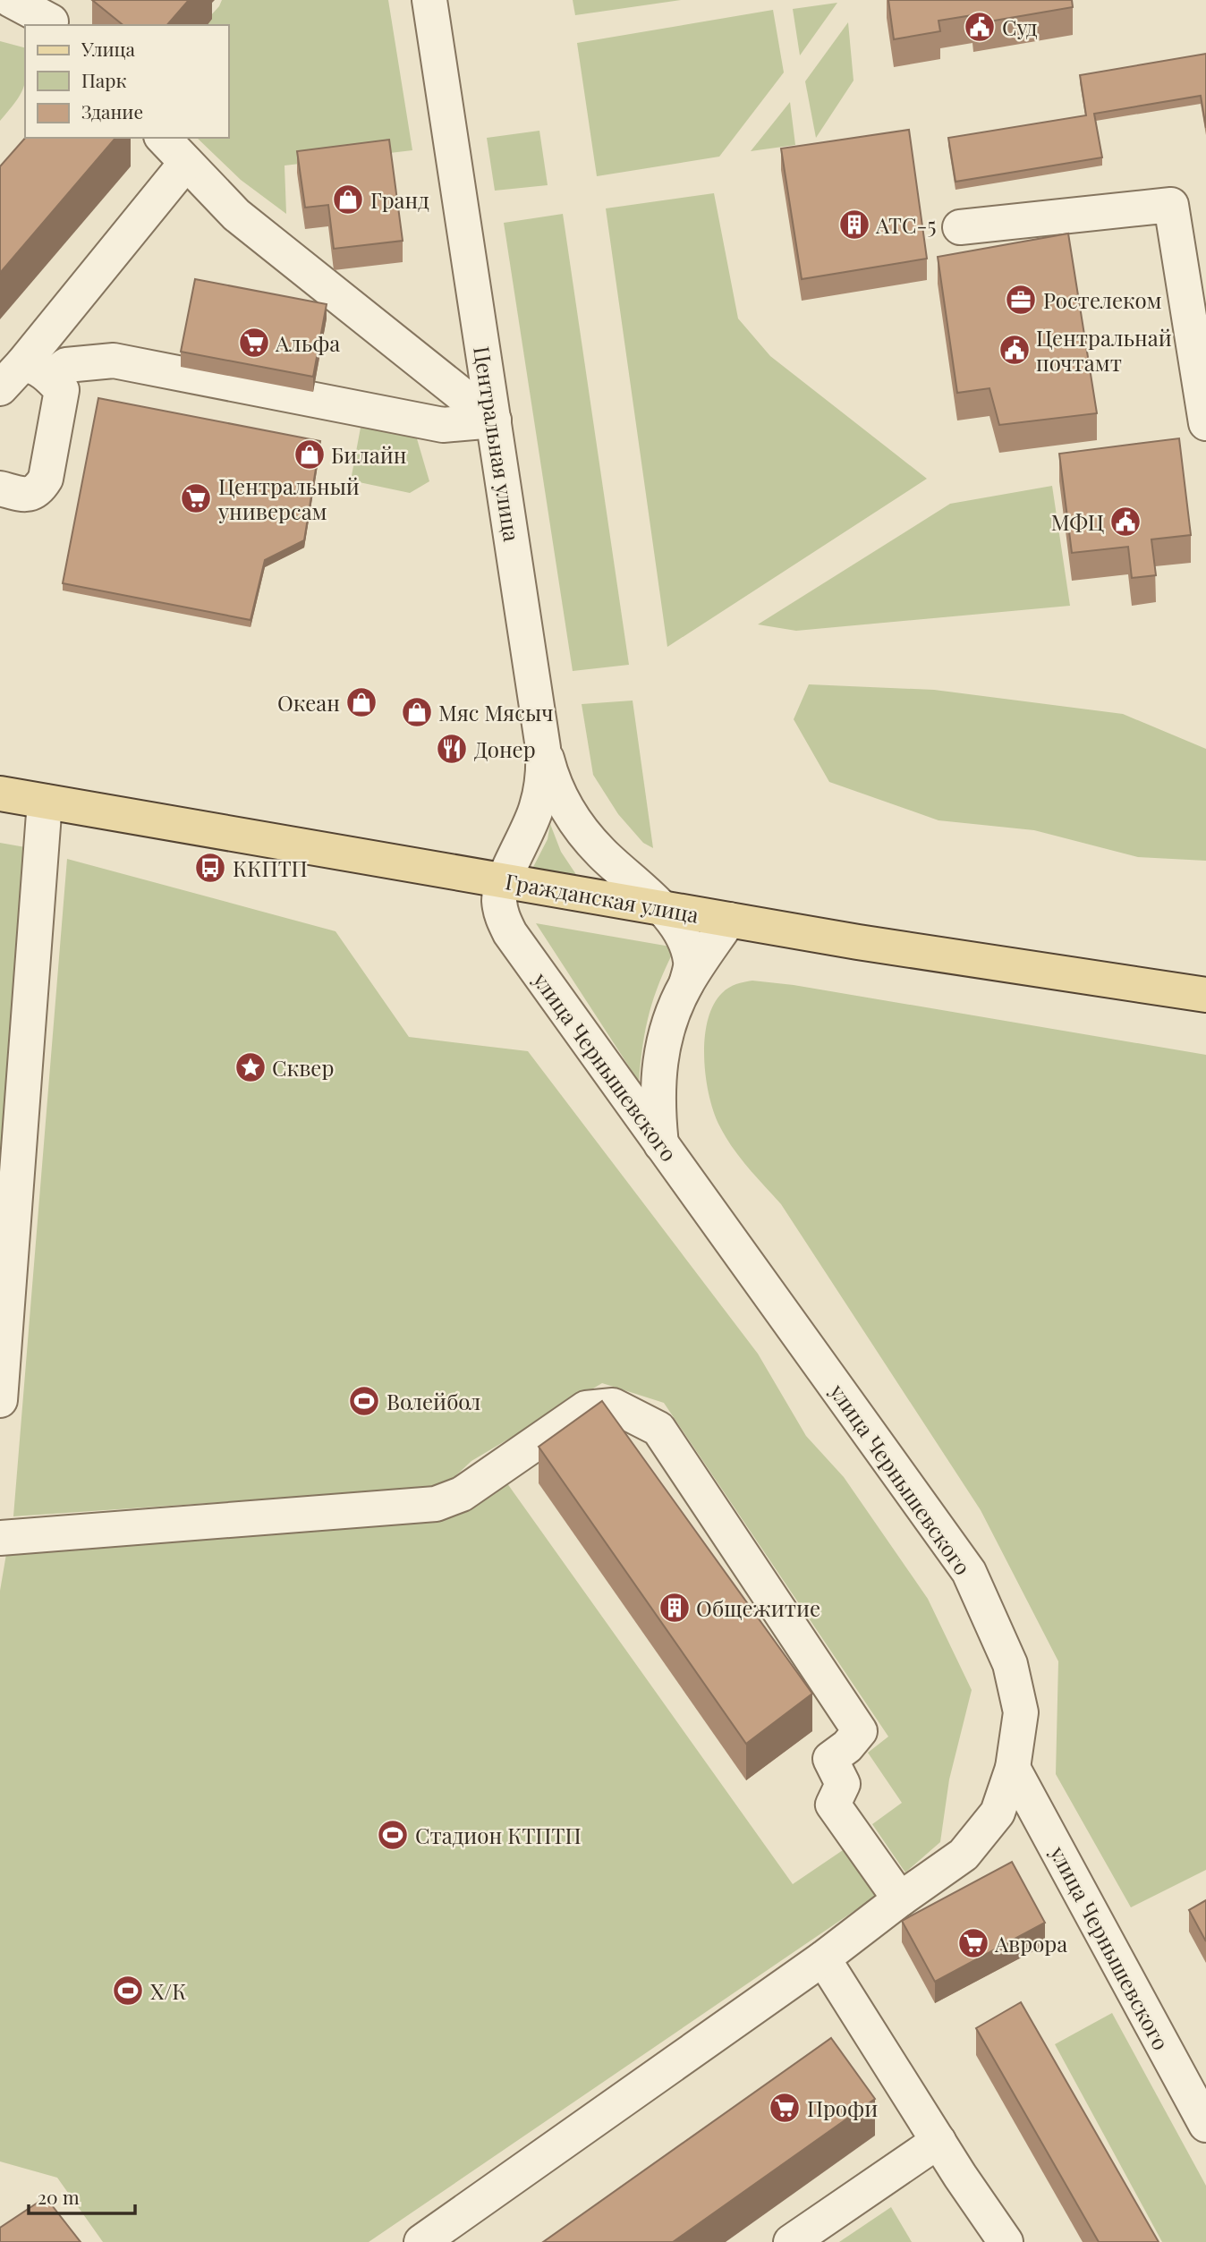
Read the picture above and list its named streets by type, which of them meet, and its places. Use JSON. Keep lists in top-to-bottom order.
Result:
{
  "streets": {
    "main road": ["Гражданская улица"],
    "street": ["Центральная улица", "улица Чернышевского"]
  },
  "crossings": [
    ["Центральная улица", "Гражданская улица"],
    ["Центральная улица", "улица Чернышевского"],
    ["Гражданская улица", "улица Чернышевского"]
  ],
  "places": {
    "public building": ["Суд", "Центральнай почтамт", "МФЦ"],
    "shop": [
      "Гранд",
      "Билайн",
      "Океан",
      "Мяс Мясыч"
    ],
    "building": ["АТС-5", "Общежитие"],
    "office": ["Ростелеком"],
    "supermarket": [
      "Альфа",
      "Центральный универсам",
      "Аврора",
      "Профи"
    ],
    "restaurant": ["Донер"],
    "bus stop": ["ККПТП"],
    "place": ["Сквер"],
    "sports": ["Волейбол", "Стадион КТПТП", "Х/К"]
  },
  "legend": ["Улица", "Парк", "Здание"],
  "scale_bar": "20 m"
}
